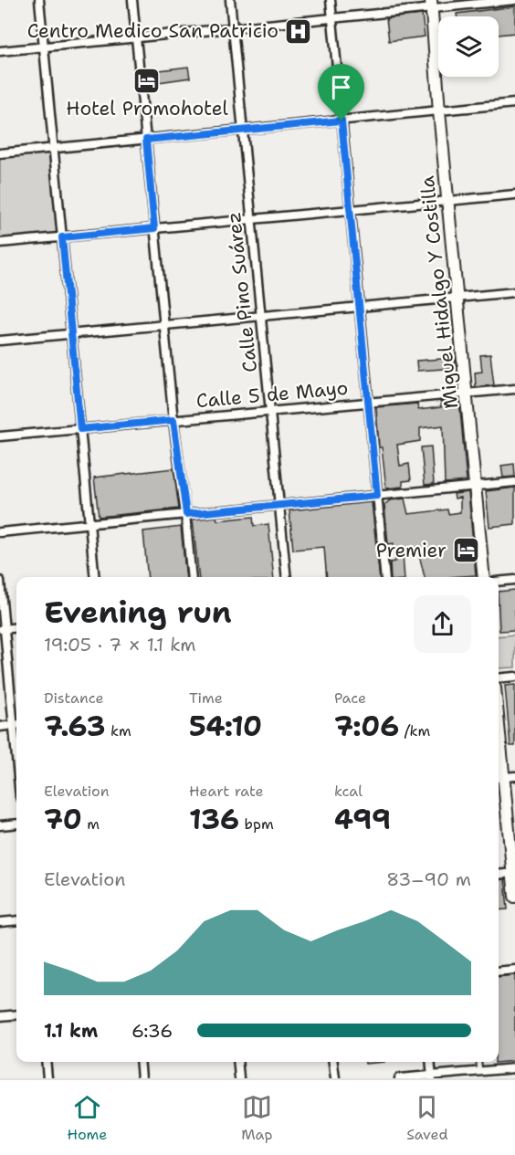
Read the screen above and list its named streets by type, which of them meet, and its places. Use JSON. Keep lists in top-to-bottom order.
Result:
{
  "streets": {
    "main road": ["Miguel Hidalgo Y Costilla"],
    "street": ["Calle Pino Suárez", "Calle 5 de Mayo"]
  },
  "crossings": [
    ["Calle Pino Suárez", "Calle 5 de Mayo"],
    ["Miguel Hidalgo Y Costilla", "Calle 5 de Mayo"]
  ],
  "places": {
    "hospital": ["Centro Medico San Patricio"],
    "hotel": ["Hotel Promohotel", "Premier"]
  },
  "page": {
    "heading": ["Evening run", "19:05 · 7 × 1.1 km"],
    "stats": [
      ["Distance", "7.63 km"],
      ["Time", "54:10"],
      ["Pace", "7:06 /km"],
      ["Elevation", "70 m"],
      ["Heart rate", "136 bpm"],
      ["kcal", "499"]
    ],
    "chart": ["Elevation", "83–90 m"],
    "list": [
      {
        "name": "1.1 km",
        "note": "6:36"
      }
    ],
    "tabs": ["Home", "Map", "Saved"]
  }
}
